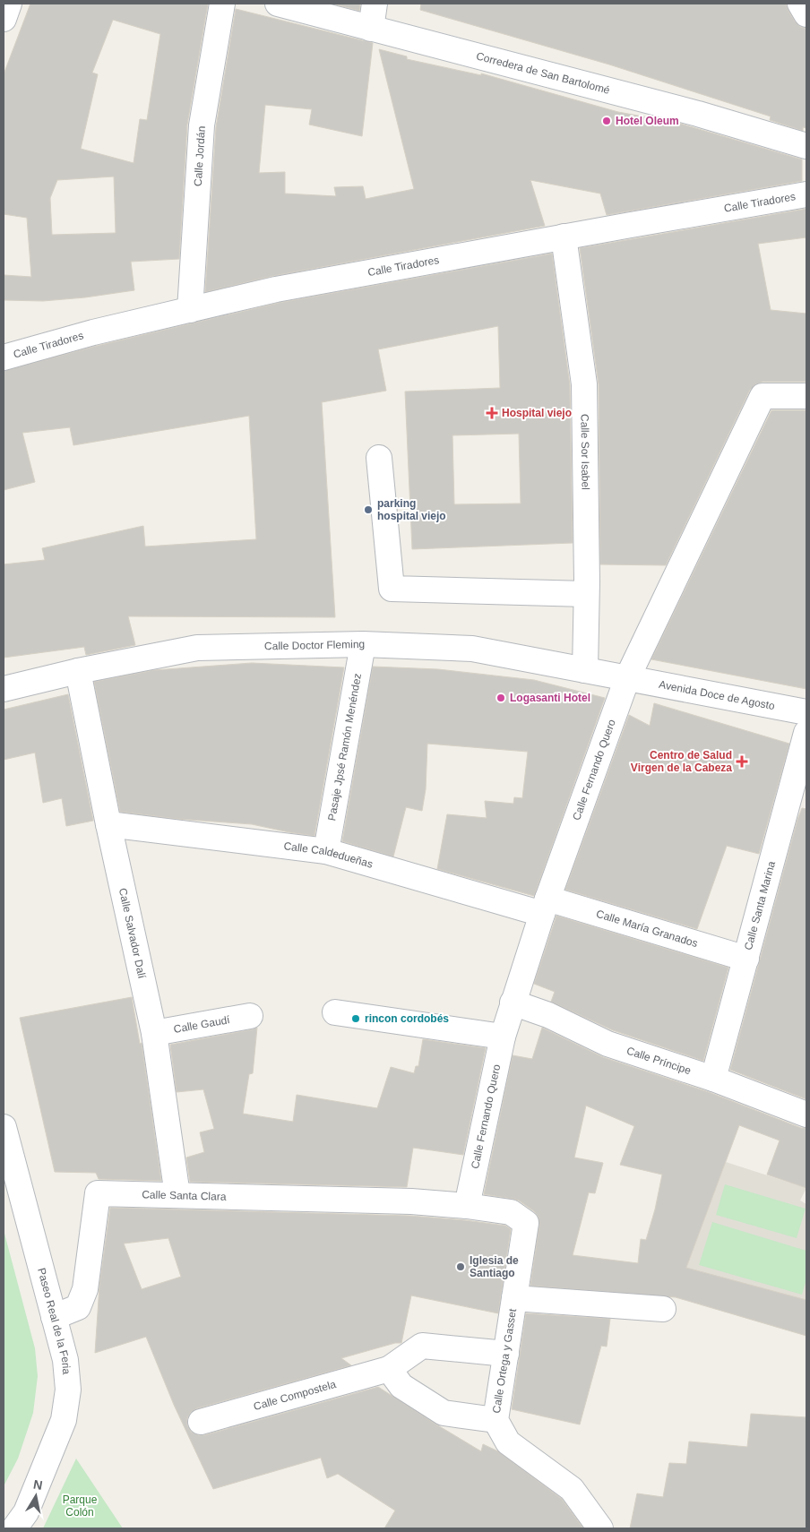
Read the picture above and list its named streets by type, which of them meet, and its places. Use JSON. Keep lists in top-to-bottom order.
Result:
{
  "streets": {
    "street": [
      "Corredera de San Bartolomé",
      "Calle Jordán",
      "Calle Tiradores",
      "Calle Sor Isabel",
      "Calle Doctor Fleming",
      "Avenida Doce de Agosto",
      "Pasaje Jpsé Ramón Menéndez",
      "Calle Fernando Quero",
      "Calle Caldedueñas",
      "Calle Santa Marina",
      "Calle María Granados",
      "Calle Salvador Dalí",
      "Calle Gaudí",
      "Calle Príncipe",
      "Calle Santa Clara",
      "Paseo Real de la Feria",
      "Calle Ortega y Gasset",
      "Calle Compostela"
    ]
  },
  "crossings": [
    ["Calle Jordán", "Calle Tiradores"],
    ["Calle Tiradores", "Calle Sor Isabel"],
    ["Calle Sor Isabel", "Calle Doctor Fleming"],
    ["Calle Doctor Fleming", "Avenida Doce de Agosto"],
    ["Calle Doctor Fleming", "Pasaje Jpsé Ramón Menéndez"],
    ["Calle Doctor Fleming", "Calle Fernando Quero"],
    ["Calle Doctor Fleming", "Calle Salvador Dalí"],
    ["Avenida Doce de Agosto", "Calle Fernando Quero"],
    ["Pasaje Jpsé Ramón Menéndez", "Calle Caldedueñas"],
    ["Calle Fernando Quero", "Calle Caldedueñas"],
    ["Calle Fernando Quero", "Calle María Granados"],
    ["Calle Fernando Quero", "Calle Príncipe"],
    ["Calle Fernando Quero", "Calle Santa Clara"],
    ["Calle Caldedueñas", "Calle María Granados"],
    ["Calle Caldedueñas", "Calle Salvador Dalí"],
    ["Calle Santa Marina", "Calle María Granados"],
    ["Calle Santa Marina", "Calle Príncipe"],
    ["Calle Salvador Dalí", "Calle Gaudí"],
    ["Calle Salvador Dalí", "Calle Santa Clara"],
    ["Calle Santa Clara", "Paseo Real de la Feria"],
    ["Calle Santa Clara", "Calle Ortega y Gasset"],
    ["Calle Ortega y Gasset", "Calle Compostela"]
  ],
  "parks": ["Parque Colón"],
  "places": {
    "other": [
      "Hotel Oleum",
      "parking hospital viejo",
      "Logasanti Hotel",
      "rincon cordobés",
      "Iglesia de Santiago"
    ],
    "health": ["Hospital viejo", "Centro de Salud Virgen de la Cabeza"]
  },
  "north": "top"
}
